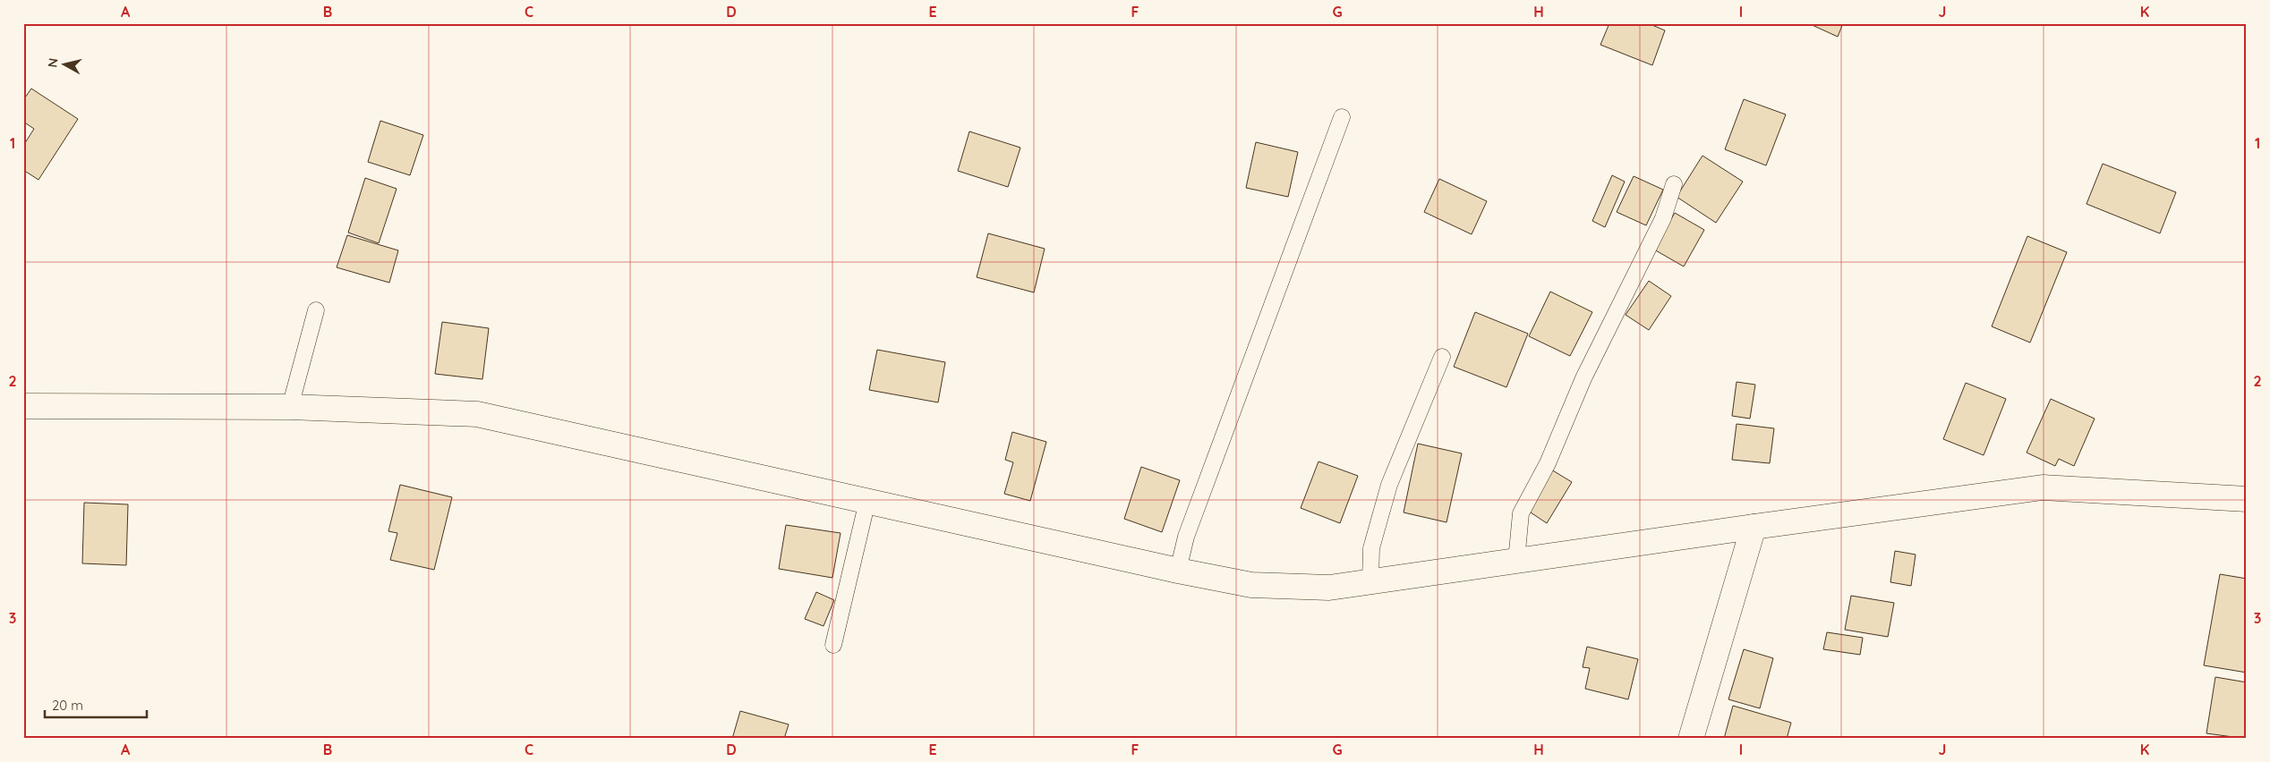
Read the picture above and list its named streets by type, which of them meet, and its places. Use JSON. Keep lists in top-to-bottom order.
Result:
{
  "scale_bar": "20 m",
  "north": "left",
  "grid": {
    "columns": [
      "A",
      "B",
      "C",
      "D",
      "E",
      "F",
      "G",
      "H",
      "I",
      "J",
      "K"
    ],
    "rows": ["1", "2", "3"]
  }
}
